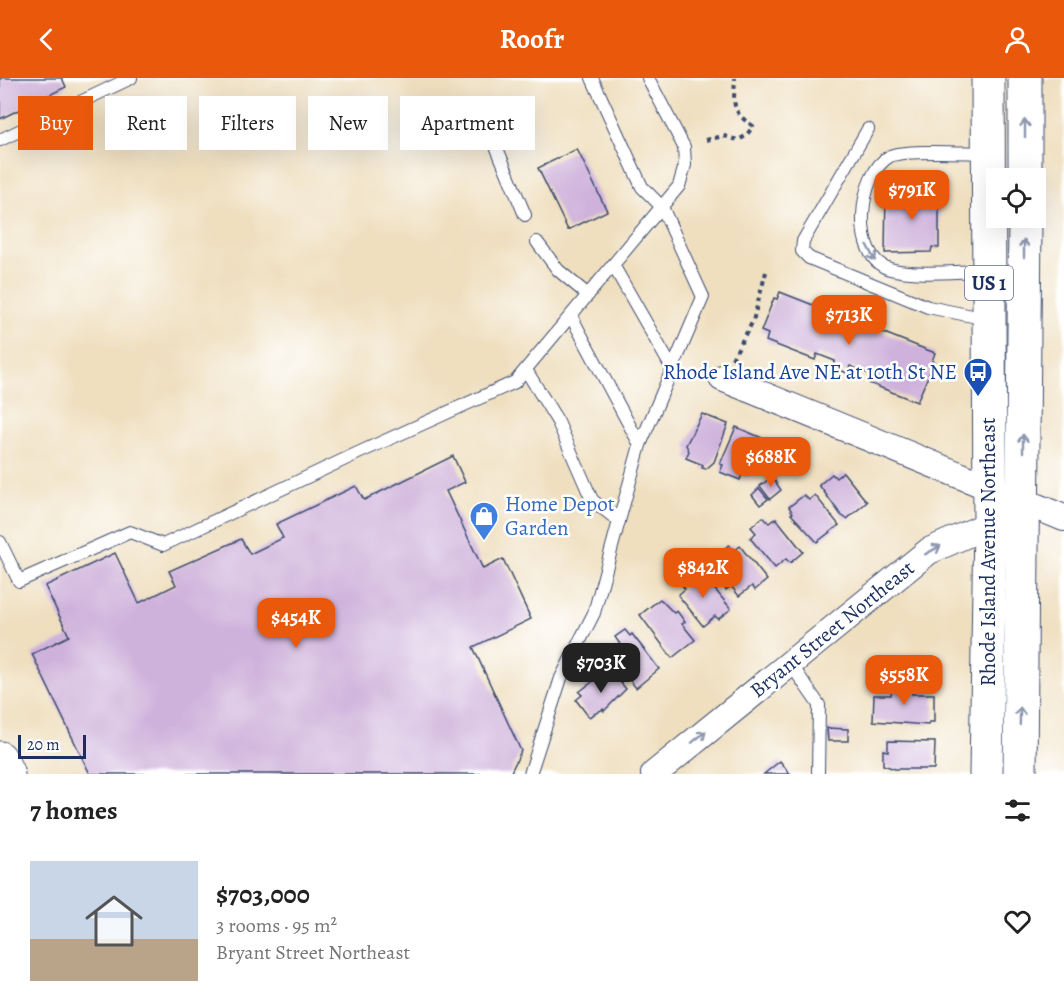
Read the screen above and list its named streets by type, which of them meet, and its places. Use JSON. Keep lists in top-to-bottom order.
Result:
{
  "streets": {
    "main road": ["US 1", "Rhode Island Avenue Northeast"],
    "street": ["Bryant Street Northeast"]
  },
  "crossings": [
    ["Rhode Island Avenue Northeast", "Bryant Street Northeast"]
  ],
  "one_way": ["Bryant Street Northeast"],
  "places": {
    "bus stop": ["Rhode Island Ave NE at 10th St NE"],
    "shop": ["Home Depot Garden"]
  },
  "scale_bar": "20 m",
  "page": {
    "header": "Roofr",
    "chip": [
      "Buy",
      "Rent",
      "Filters",
      "New",
      "Apartment"
    ],
    "price": [
      "$791K",
      "$713K",
      "$688K",
      "$842K",
      "$454K",
      "$703K",
      "$558K"
    ],
    "scale": "20 m",
    "heading": "7 homes",
    "list": [
      {
        "name": "$703,000",
        "note": "3 rooms · 95 m² · Bryant Street Northeast"
      }
    ]
  }
}
